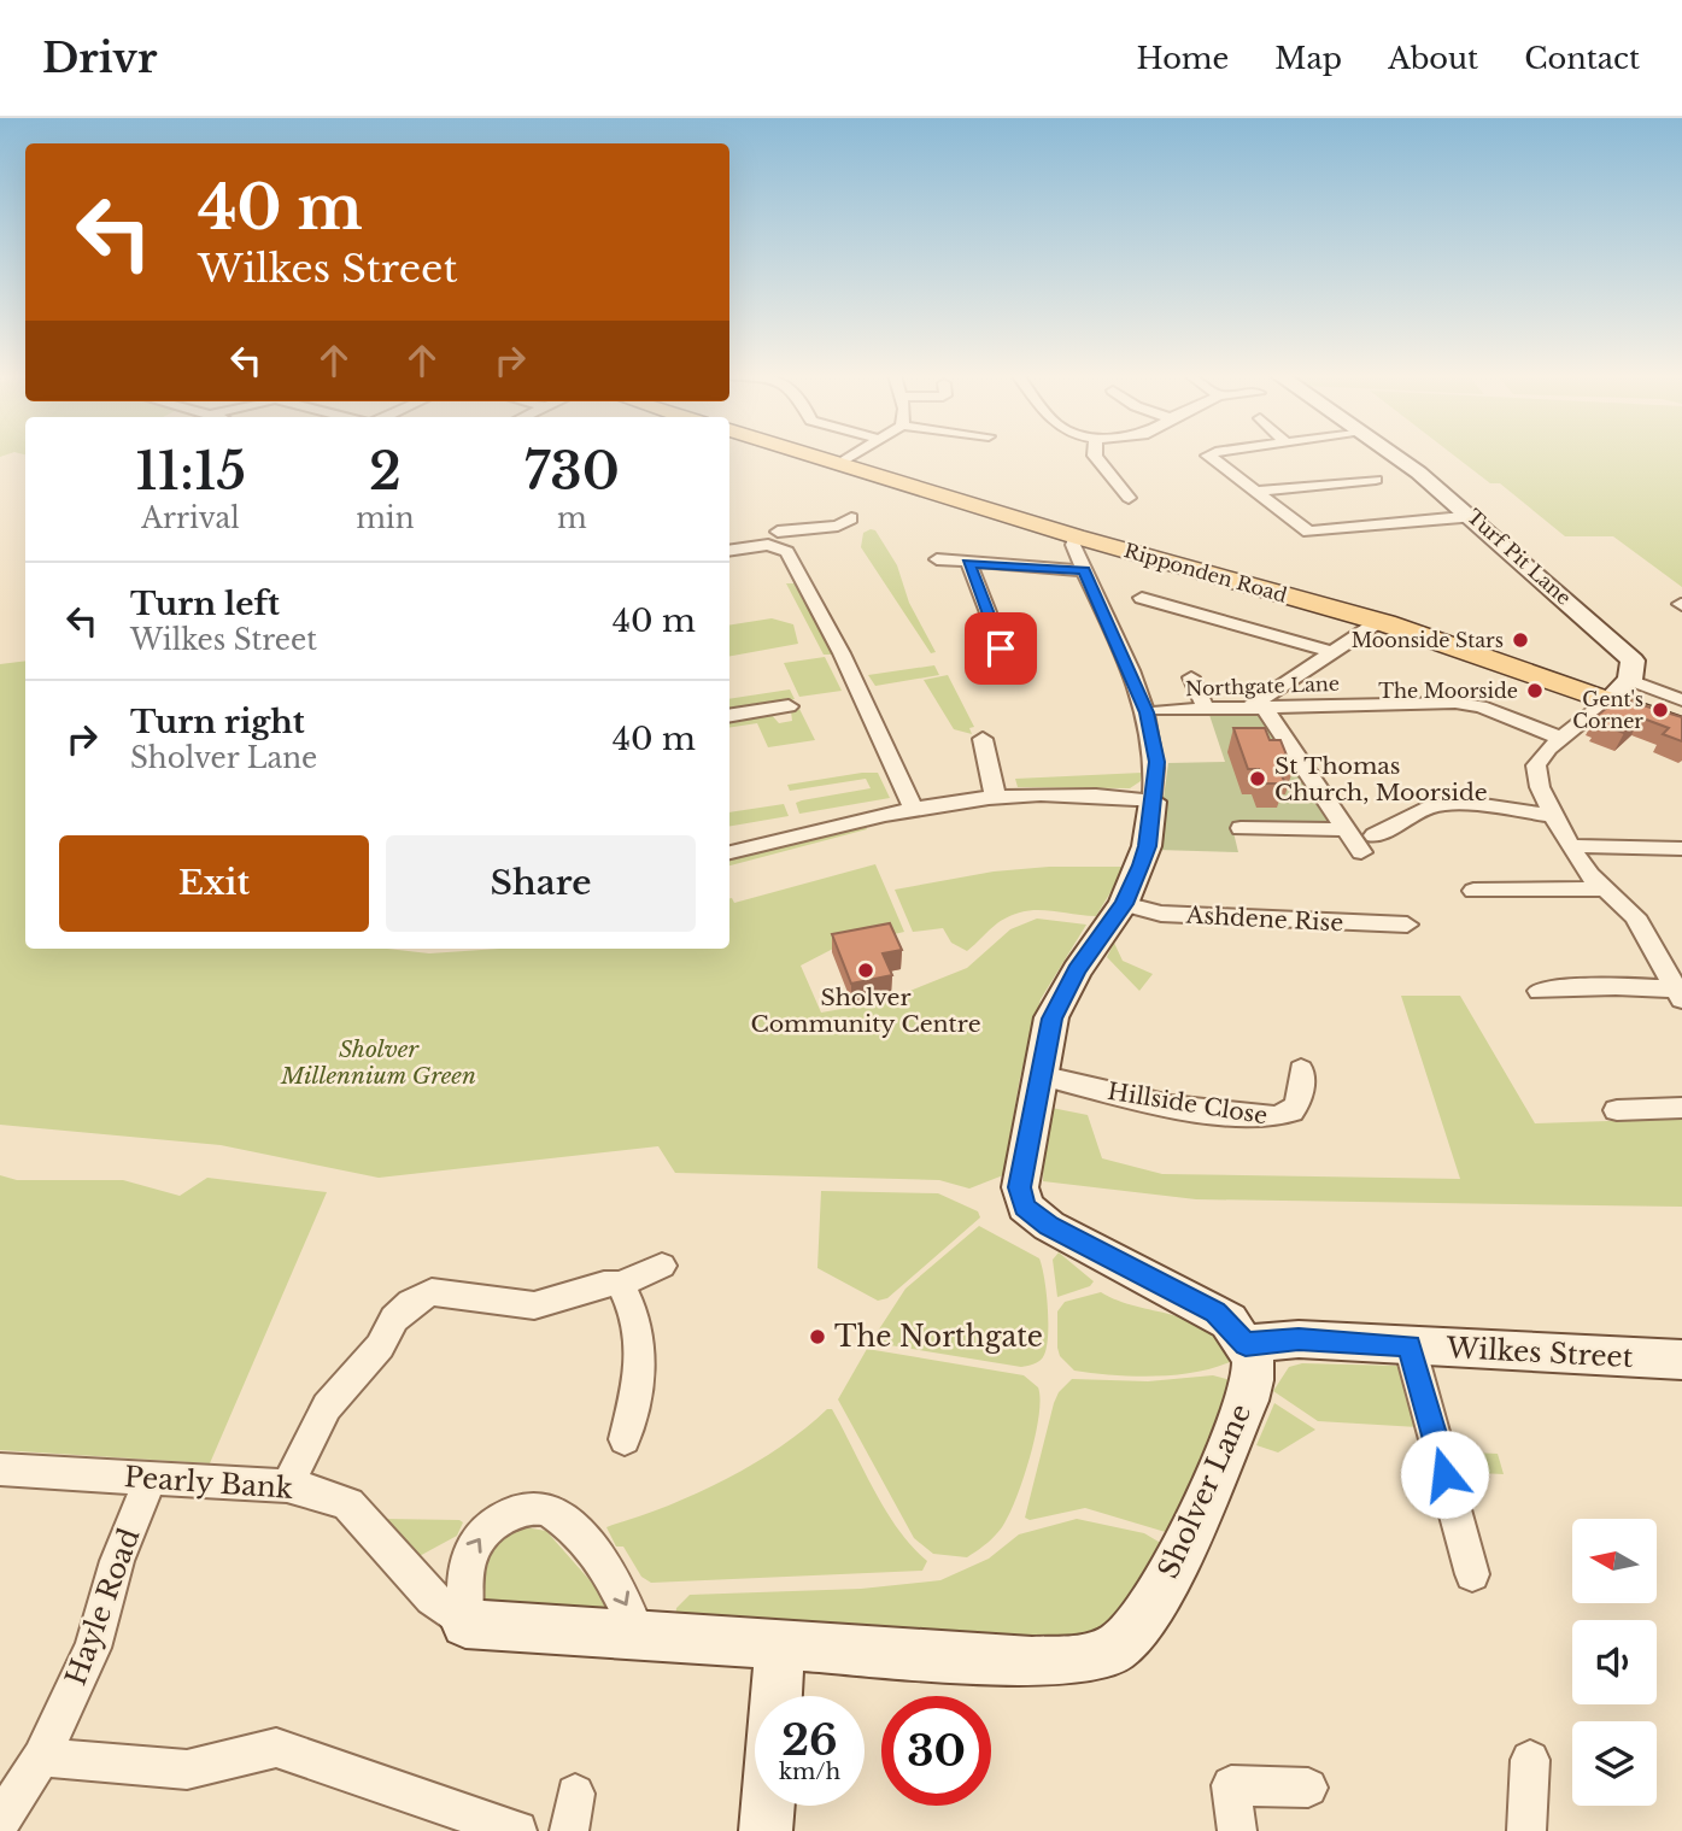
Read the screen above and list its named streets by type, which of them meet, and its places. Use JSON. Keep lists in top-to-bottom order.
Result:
{
  "streets": {
    "main road": ["Ripponden Road"],
    "street": [
      "Turf Pit Lane",
      "Northgate Lane",
      "Ashdene Rise",
      "Hillside Close",
      "Wilkes Street",
      "Pearly Bank",
      "Sholver Lane",
      "Hayle Road"
    ]
  },
  "crossings": [
    ["Wilkes Street", "Sholver Lane"],
    ["Pearly Bank", "Sholver Lane"],
    ["Pearly Bank", "Hayle Road"]
  ],
  "parks": ["Sholver Millennium Green"],
  "places": [
    "Moonside Stars",
    "The Moorside",
    "Gent's Corner",
    "St Thomas Church, Moorside",
    "Sholver Community Centre",
    "The Northgate"
  ],
  "north": "left",
  "page": {
    "header": "Drivr",
    "nav": [
      "Home",
      "Map",
      "About",
      "Contact"
    ],
    "turn": ["40 m", "Wilkes Street"],
    "eta": [
      "11:15",
      "Arrival",
      "2",
      "min",
      "730",
      "m"
    ],
    "list": [
      {
        "name": "Turn left",
        "note": "Wilkes Street",
        "value": "40 m"
      },
      {
        "name": "Turn right",
        "note": "Sholver Lane",
        "value": "40 m"
      }
    ],
    "buttons": ["Exit", "Share"],
    "speed": "26 km/h",
    "limit": "30"
  }
}
